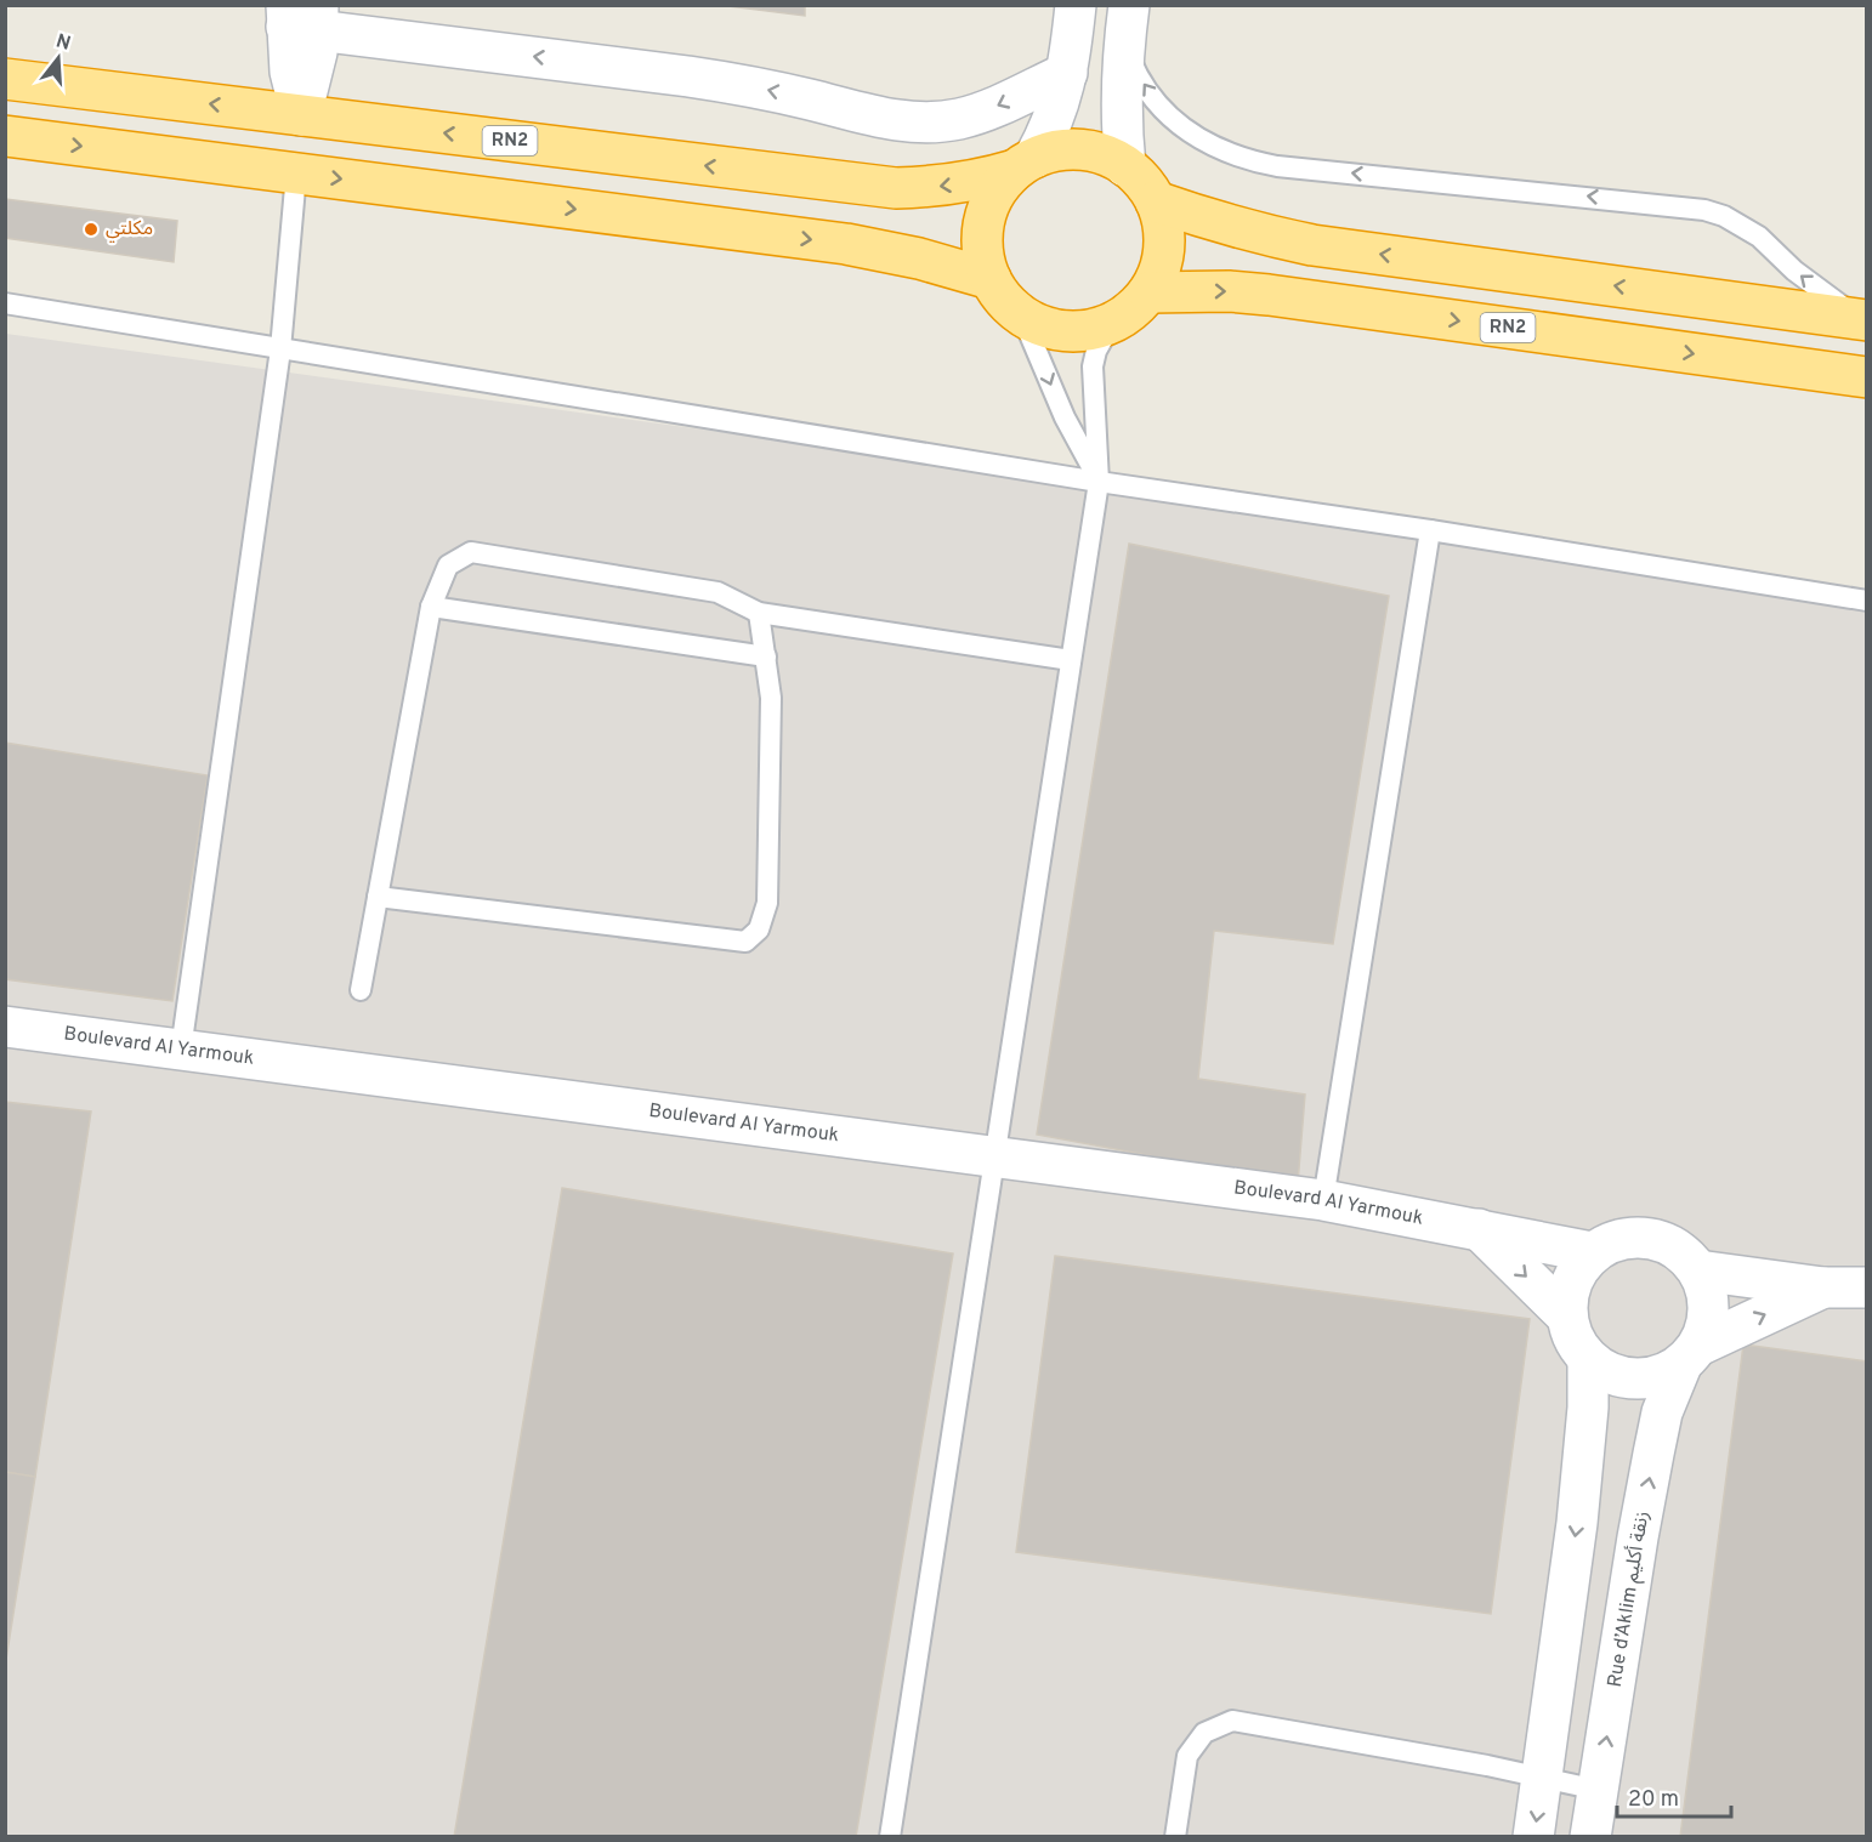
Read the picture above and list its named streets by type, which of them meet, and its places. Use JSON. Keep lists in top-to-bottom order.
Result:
{
  "streets": {
    "highway": ["RN2"],
    "street": ["Boulevard Al Yarmouk", "Rue d’Aklim زنقة أكليم"]
  },
  "crossings": [
    ["Boulevard Al Yarmouk", "Rue d’Aklim زنقة أكليم"]
  ],
  "places": ["مكلتي"],
  "scale_bar": "20 m",
  "north": "top"
}
